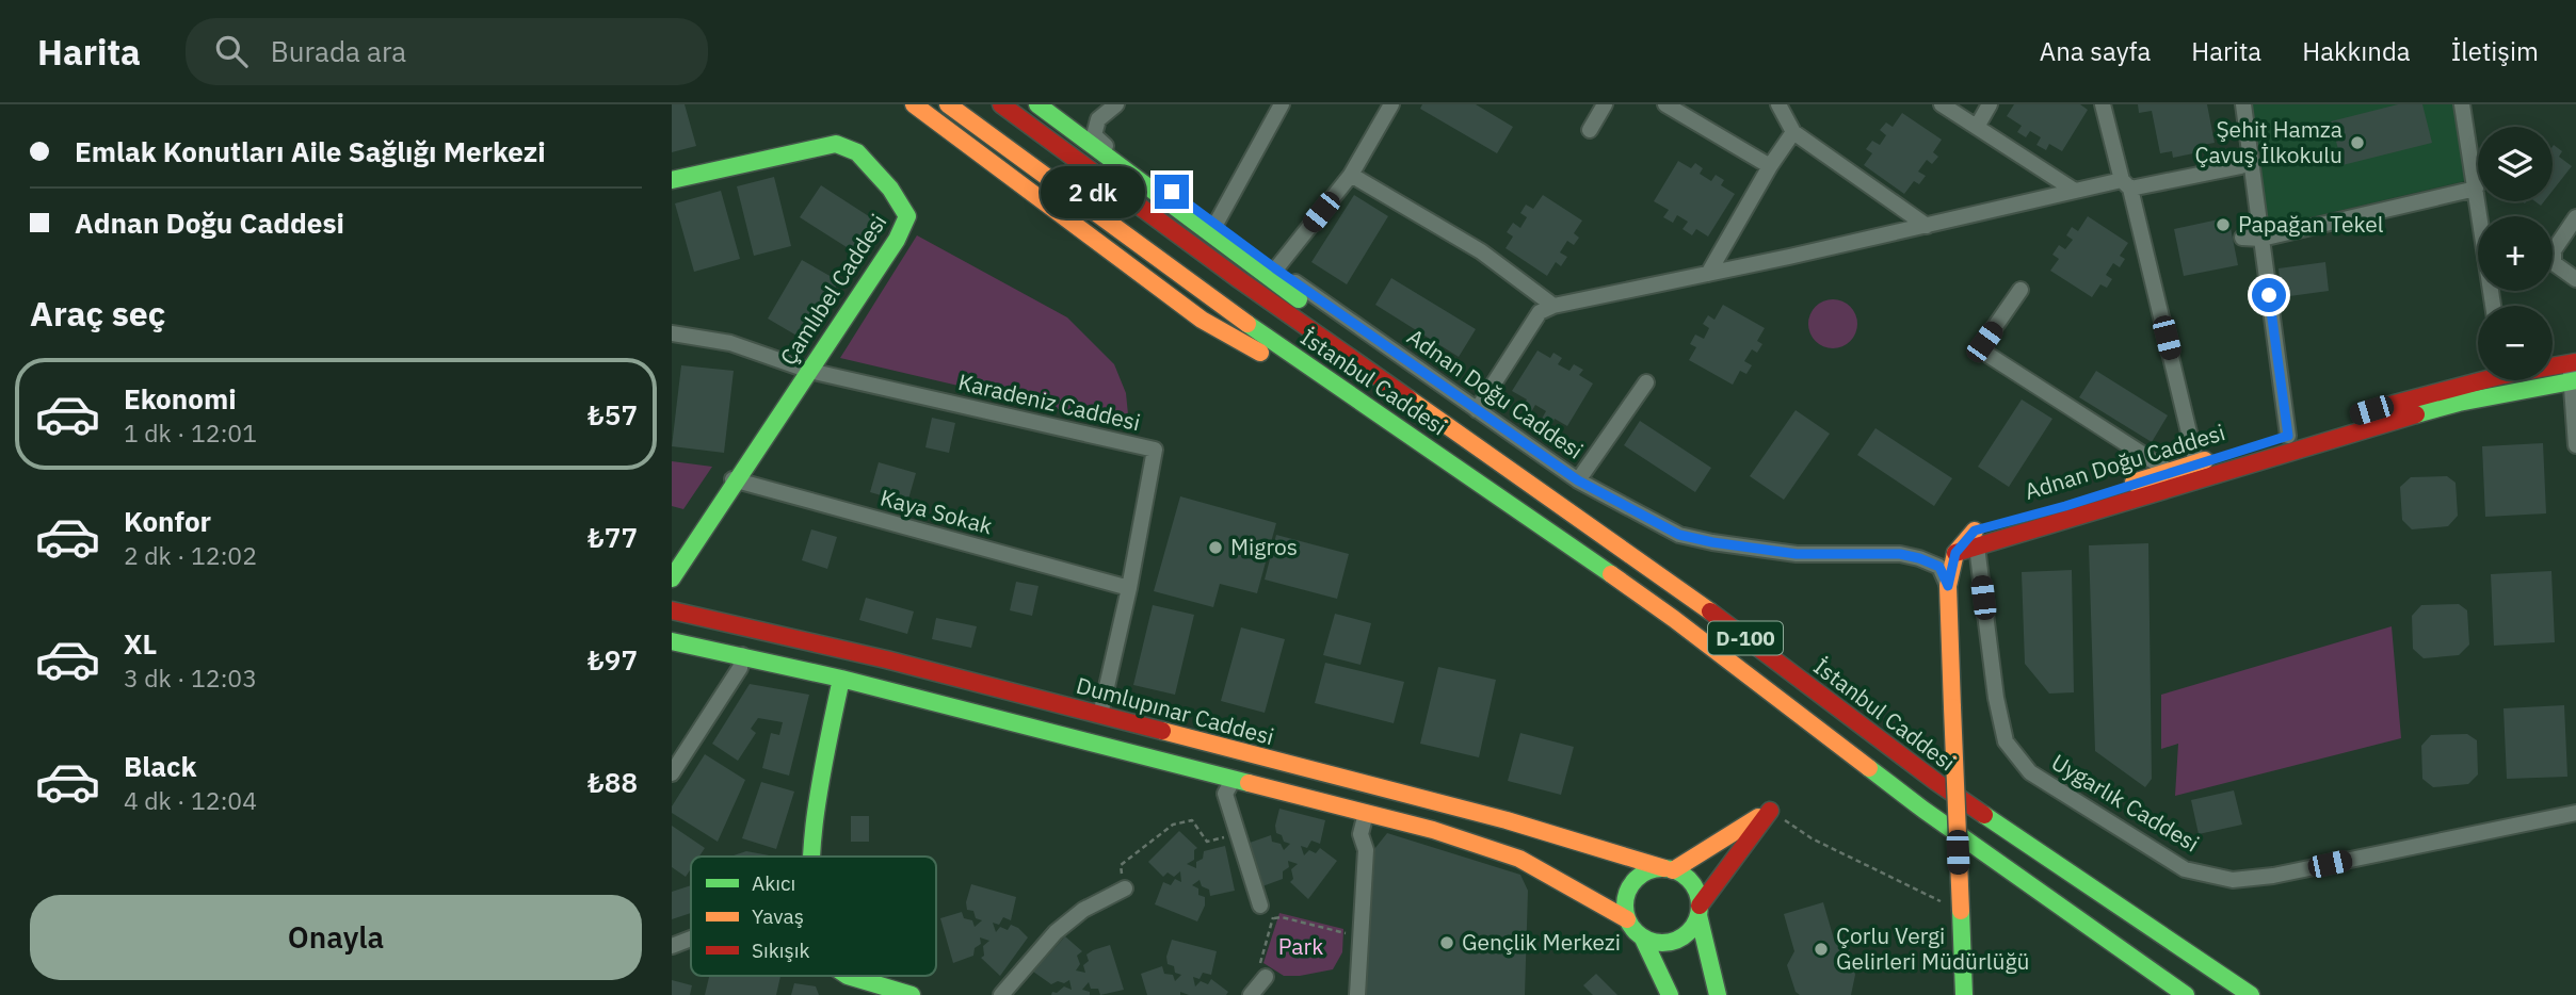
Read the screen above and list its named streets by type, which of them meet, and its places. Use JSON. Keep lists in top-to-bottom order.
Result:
{
  "streets": {
    "main road": [
      "Çamlıbel Caddesi",
      "İstanbul Caddesi",
      "Adnan Doğu Caddesi",
      "D-100",
      "Dumlupınar Caddesi"
    ],
    "street": ["Karadeniz Caddesi", "Kaya Sokak", "Uygarlık Caddesi"]
  },
  "crossings": [
    ["Çamlıbel Caddesi", "Karadeniz Caddesi"],
    ["Çamlıbel Caddesi", "Kaya Sokak"],
    ["Adnan Doğu Caddesi", "Uygarlık Caddesi"],
    ["Karadeniz Caddesi", "Kaya Sokak"],
    ["Karadeniz Caddesi", "Dumlupınar Caddesi"]
  ],
  "parks": ["Park"],
  "places": [
    "Şehit Hamza Çavuş İlkokulu",
    "Papağan Tekel",
    "Migros",
    "Gençlik Merkezi",
    "Çorlu Vergi Gelirleri Müdürlüğü"
  ],
  "legend": ["Akıcı", "Yavaş", "Sıkışık"],
  "page": {
    "header": "Harita",
    "search": "Burada ara",
    "nav": [
      "Ana sayfa",
      "Harita",
      "Hakkında",
      "İletişim"
    ],
    "banner": ["Emlak Konutları Aile Sağlığı Merkezi", "Adnan Doğu Caddesi"],
    "map_buttons": ["+", "−"],
    "bubble": "2 dk",
    "heading": "Araç seç",
    "list": [
      {
        "name": "Ekonomi",
        "note": "1 dk · 12:01",
        "value": "₺57"
      },
      {
        "name": "Konfor",
        "note": "2 dk · 12:02",
        "value": "₺77"
      },
      {
        "name": "XL",
        "note": "3 dk · 12:03",
        "value": "₺97"
      },
      {
        "name": "Black",
        "note": "4 dk · 12:04",
        "value": "₺88"
      }
    ],
    "buttons": "Onayla"
  }
}
